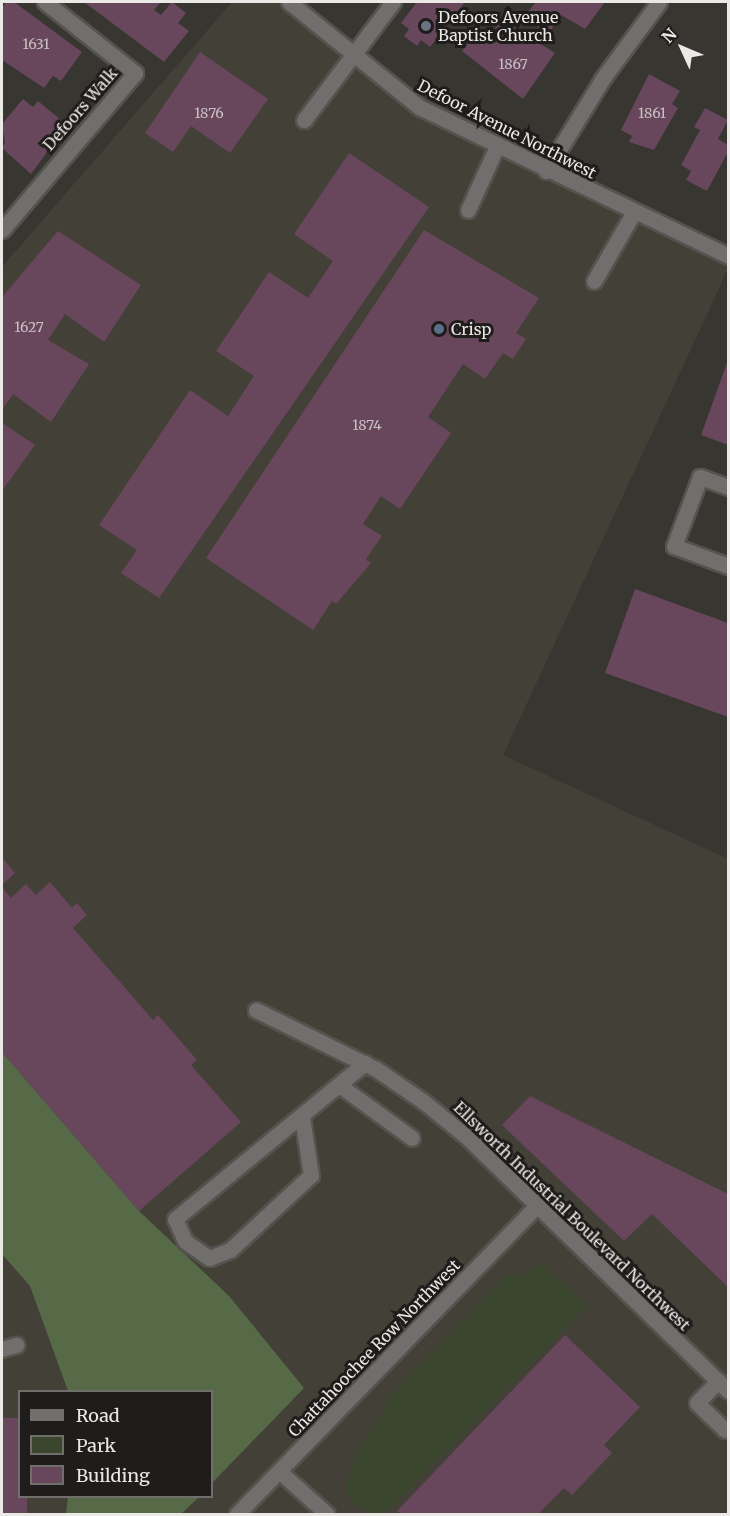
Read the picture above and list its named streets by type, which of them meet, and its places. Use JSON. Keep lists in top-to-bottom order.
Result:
{
  "streets": {
    "street": [
      "Defoors Walk",
      "Defoor Avenue Northwest",
      "Ellsworth Industrial Boulevard Northwest",
      "Chattahoochee Row Northwest"
    ]
  },
  "crossings": [
    ["Ellsworth Industrial Boulevard Northwest", "Chattahoochee Row Northwest"]
  ],
  "places": ["Defoors Avenue Baptist Church", "Crisp"],
  "house_numbers": [
    "1631",
    "1867",
    "1876",
    "1861",
    "1627",
    "1874"
  ],
  "legend": ["Road", "Park", "Building"],
  "north": "top left"
}
